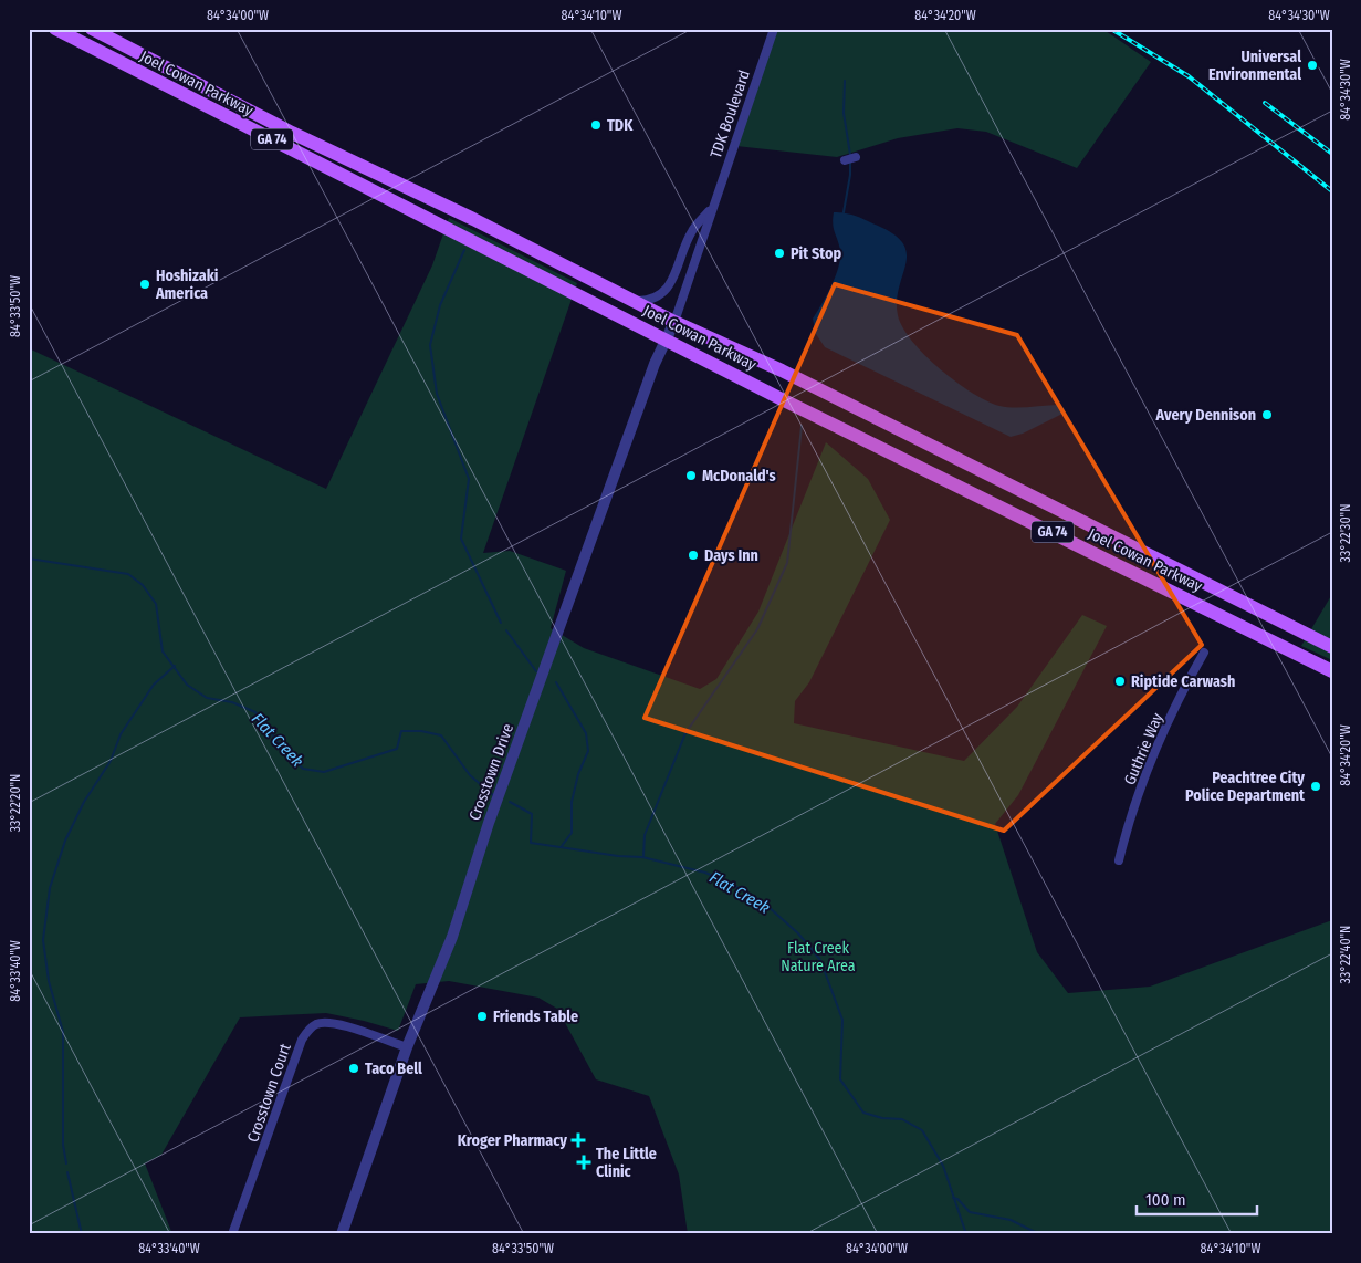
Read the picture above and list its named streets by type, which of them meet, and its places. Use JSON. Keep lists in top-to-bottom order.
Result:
{
  "streets": {
    "main road": ["Joel Cowan Parkway", "GA 74"],
    "street": [
      "TDK Boulevard",
      "Guthrie Way",
      "Crosstown Drive",
      "Crosstown Court"
    ]
  },
  "crossings": [
    ["Joel Cowan Parkway", "TDK Boulevard"],
    ["Joel Cowan Parkway", "Crosstown Drive"],
    ["TDK Boulevard", "Crosstown Drive"],
    ["Crosstown Drive", "Crosstown Court"]
  ],
  "water": ["Flat Creek"],
  "parks": ["Flat Creek Nature Area"],
  "places": {
    "other": [
      "Universal Environmental",
      "TDK",
      "Pit Stop",
      "Hoshizaki America",
      "Avery Dennison",
      "McDonald's",
      "Days Inn",
      "Riptide Carwash",
      "Peachtree City Police Department",
      "Friends Table",
      "Taco Bell"
    ],
    "health": ["Kroger Pharmacy", "The Little Clinic"]
  },
  "scale_bar": "100 m",
  "coordinates": [
    "84°34'00\"W",
    "84°34'10\"W",
    "84°34'20\"W",
    "84°34'30\"W",
    "84°33'50\"W",
    "33°22'30\"N",
    "33°22'20\"N",
    "33°22'40\"N",
    "84°33'40\"W"
  ]
}
